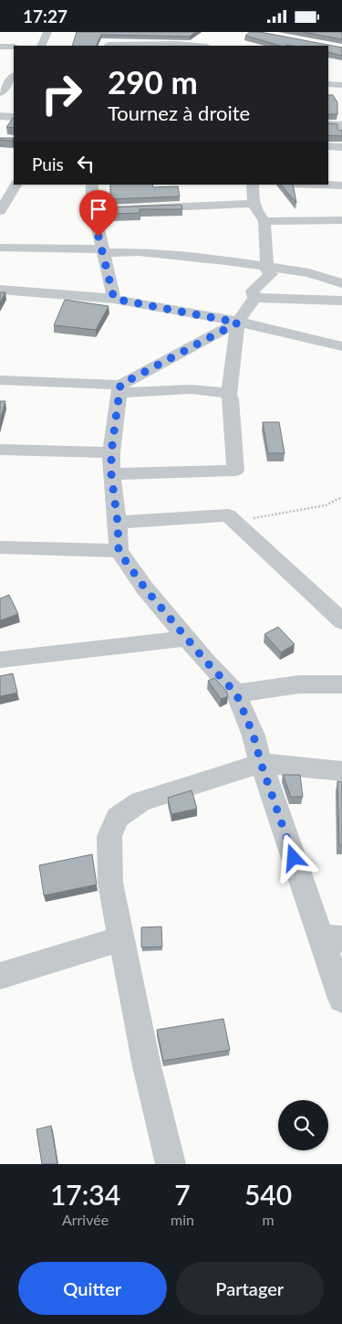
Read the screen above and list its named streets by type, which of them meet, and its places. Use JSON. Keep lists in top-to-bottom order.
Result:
{
  "page": {
    "status": "17:27",
    "turn": ["290 m", "Tournez à droite"],
    "then": "Puis",
    "eta": [
      "17:34",
      "Arrivée",
      "7",
      "min",
      "540",
      "m"
    ],
    "buttons": ["Quitter", "Partager"]
  }
}
